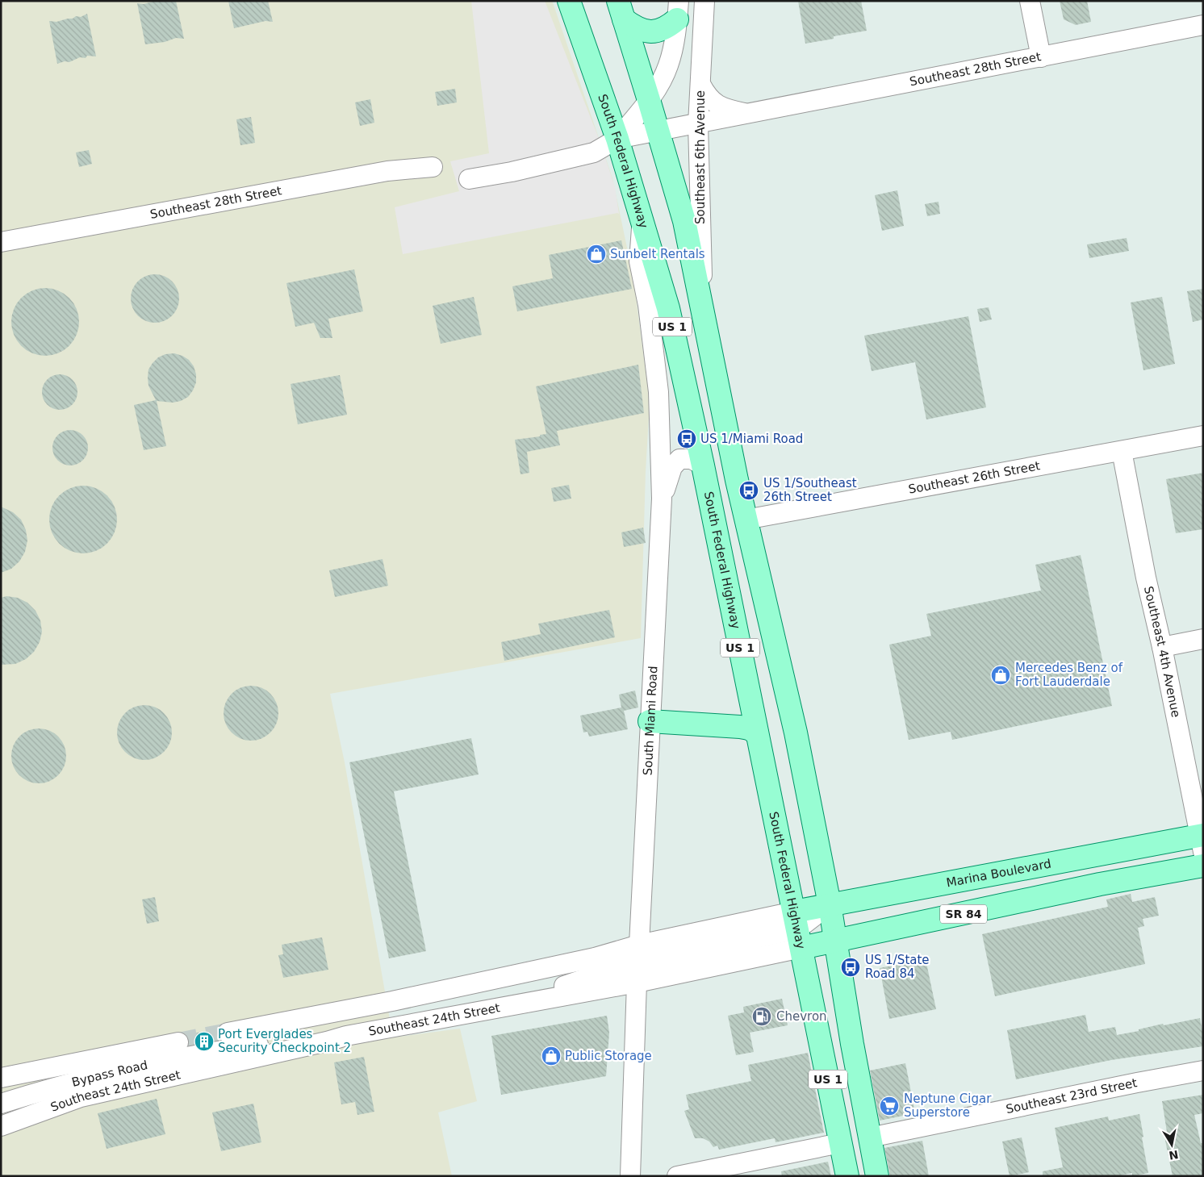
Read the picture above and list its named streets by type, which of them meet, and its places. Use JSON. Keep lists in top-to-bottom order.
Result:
{
  "streets": {
    "main road": [
      "South Federal Highway",
      "US 1",
      "Marina Boulevard",
      "SR 84"
    ],
    "street": [
      "Southeast 28th Street",
      "Southeast 6th Avenue",
      "Southeast 26th Street",
      "Southeast 4th Avenue",
      "South Miami Road",
      "Southeast 24th Street",
      "Bypass Road",
      "Southeast 23rd Street"
    ]
  },
  "crossings": [
    ["Southeast 28th Street", "Southeast 6th Avenue"],
    ["Southeast 28th Street", "South Federal Highway"],
    ["Southeast 28th Street", "US 1"],
    ["Southeast 6th Avenue", "US 1"],
    ["South Federal Highway", "South Miami Road"],
    ["South Federal Highway", "Marina Boulevard"],
    ["South Federal Highway", "SR 84"],
    ["South Federal Highway", "Southeast 24th Street"],
    ["US 1", "Southeast 26th Street"],
    ["US 1", "Marina Boulevard"],
    ["US 1", "SR 84"],
    ["US 1", "Southeast 23rd Street"],
    ["Southeast 26th Street", "Southeast 4th Avenue"],
    ["Southeast 4th Avenue", "Marina Boulevard"],
    ["South Miami Road", "SR 84"],
    ["Marina Boulevard", "SR 84"],
    ["Marina Boulevard", "Southeast 24th Street"],
    ["SR 84", "Southeast 24th Street"],
    ["Southeast 24th Street", "Bypass Road"]
  ],
  "places": {
    "shop": ["Sunbelt Rentals", "Mercedes Benz of Fort Lauderdale", "Public Storage"],
    "bus stop": ["US 1/Miami Road", "US 1/Southeast 26th Street", "US 1/State Road 84"],
    "fuel station": ["Chevron"],
    "building": ["Port Everglades Security Checkpoint 2"],
    "supermarket": ["Neptune Cigar Superstore"]
  },
  "north": "bottom"
}
